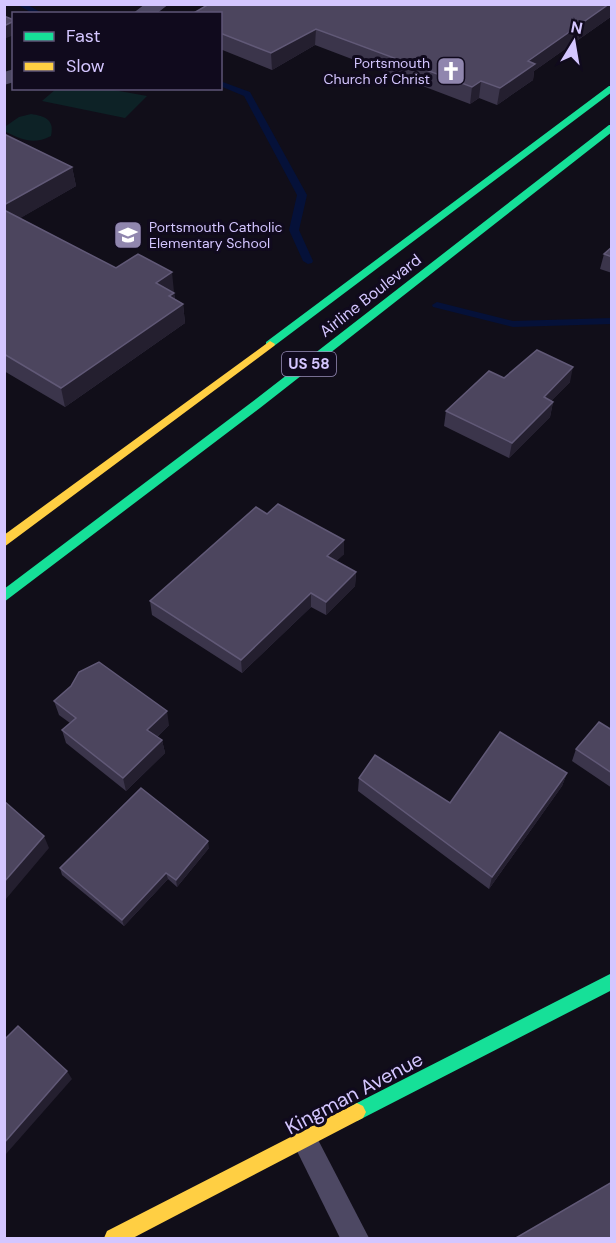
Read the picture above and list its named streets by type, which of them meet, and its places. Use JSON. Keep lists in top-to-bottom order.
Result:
{
  "streets": {
    "main road": ["Airline Boulevard", "US 58", "Kingman Avenue"]
  },
  "places": {
    "church": ["Portsmouth Church of Christ"],
    "school or university": ["Portsmouth Catholic Elementary School"]
  },
  "legend": ["Fast", "Slow"],
  "north": "top"
}
